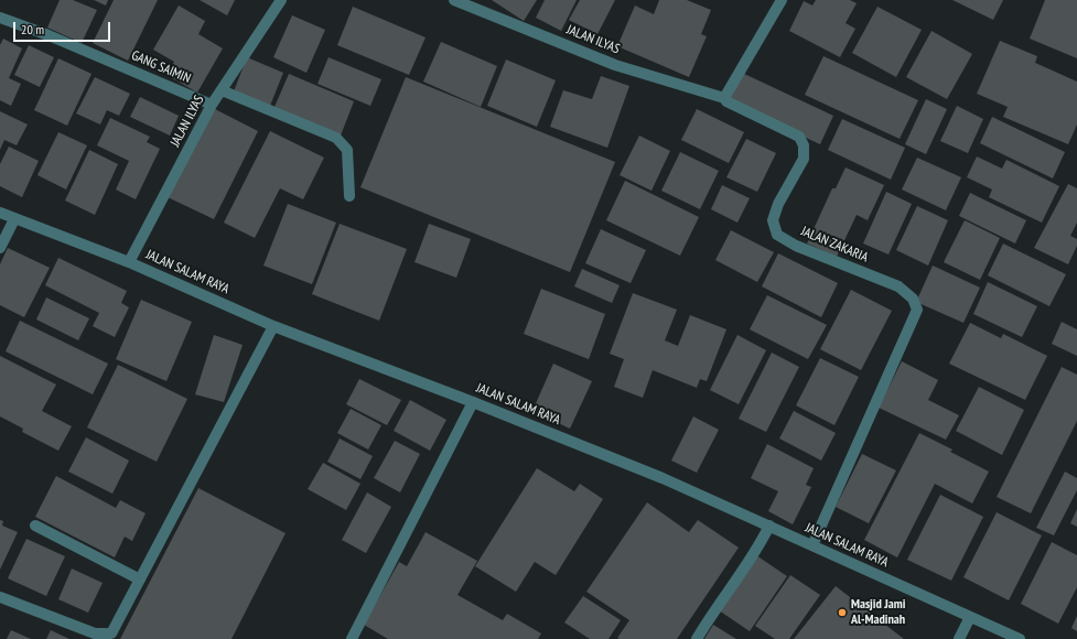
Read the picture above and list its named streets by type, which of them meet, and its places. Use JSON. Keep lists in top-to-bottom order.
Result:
{
  "streets": {
    "street": [
      "JALAN ILYAS",
      "GANG SAIMIN",
      "JALAN ZAKARIA",
      "JALAN SALAM RAYA"
    ]
  },
  "crossings": [
    ["JALAN ILYAS", "GANG SAIMIN"],
    ["JALAN ILYAS", "JALAN ZAKARIA"],
    ["JALAN ILYAS", "JALAN SALAM RAYA"],
    ["JALAN ZAKARIA", "JALAN SALAM RAYA"]
  ],
  "places": ["Masjid Jami Al-Madinah"],
  "scale_bar": "20 m"
}
